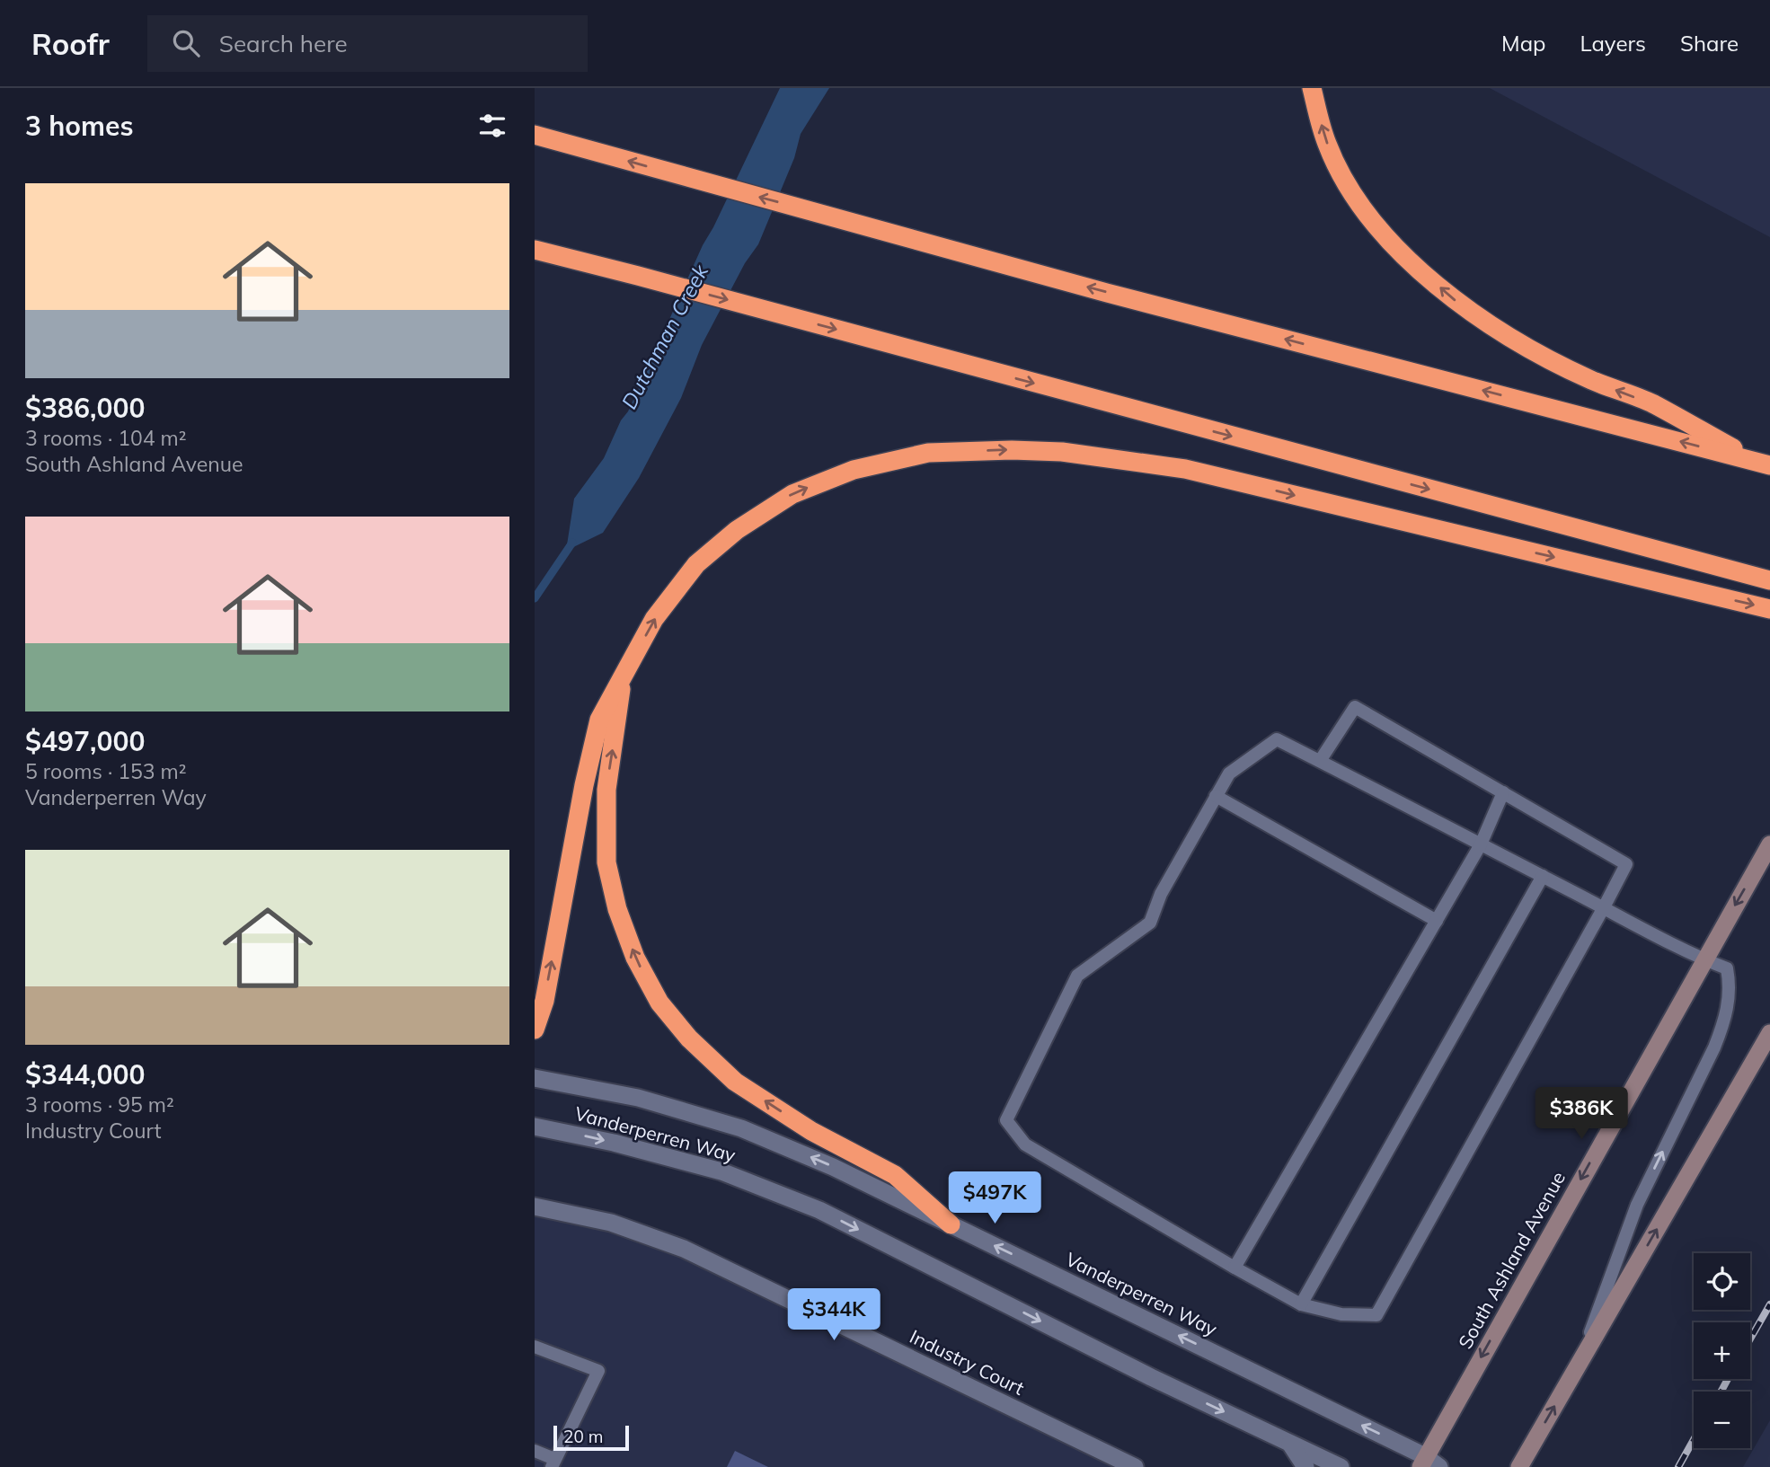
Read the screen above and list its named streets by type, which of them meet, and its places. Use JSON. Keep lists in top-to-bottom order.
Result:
{
  "streets": {
    "main road": ["South Ashland Avenue"],
    "street": ["Vanderperren Way", "Industry Court"]
  },
  "crossings": [
    ["Vanderperren Way", "South Ashland Avenue"]
  ],
  "water": ["Dutchman Creek"],
  "scale_bar": "20 m",
  "page": {
    "header": "Roofr",
    "search": "Search here",
    "nav": ["Map", "Layers", "Share"],
    "heading": "3 homes",
    "list": [
      {
        "name": "$386,000",
        "note": "3 rooms · 104 m² · South Ashland Avenue"
      },
      {
        "name": "$497,000",
        "note": "5 rooms · 153 m² · Vanderperren Way"
      },
      {
        "name": "$344,000",
        "note": "3 rooms · 95 m² · Industry Court"
      }
    ],
    "price": ["$386K", "$497K", "$344K"],
    "map_buttons": ["+", "−"],
    "scale": "20 m"
  }
}
